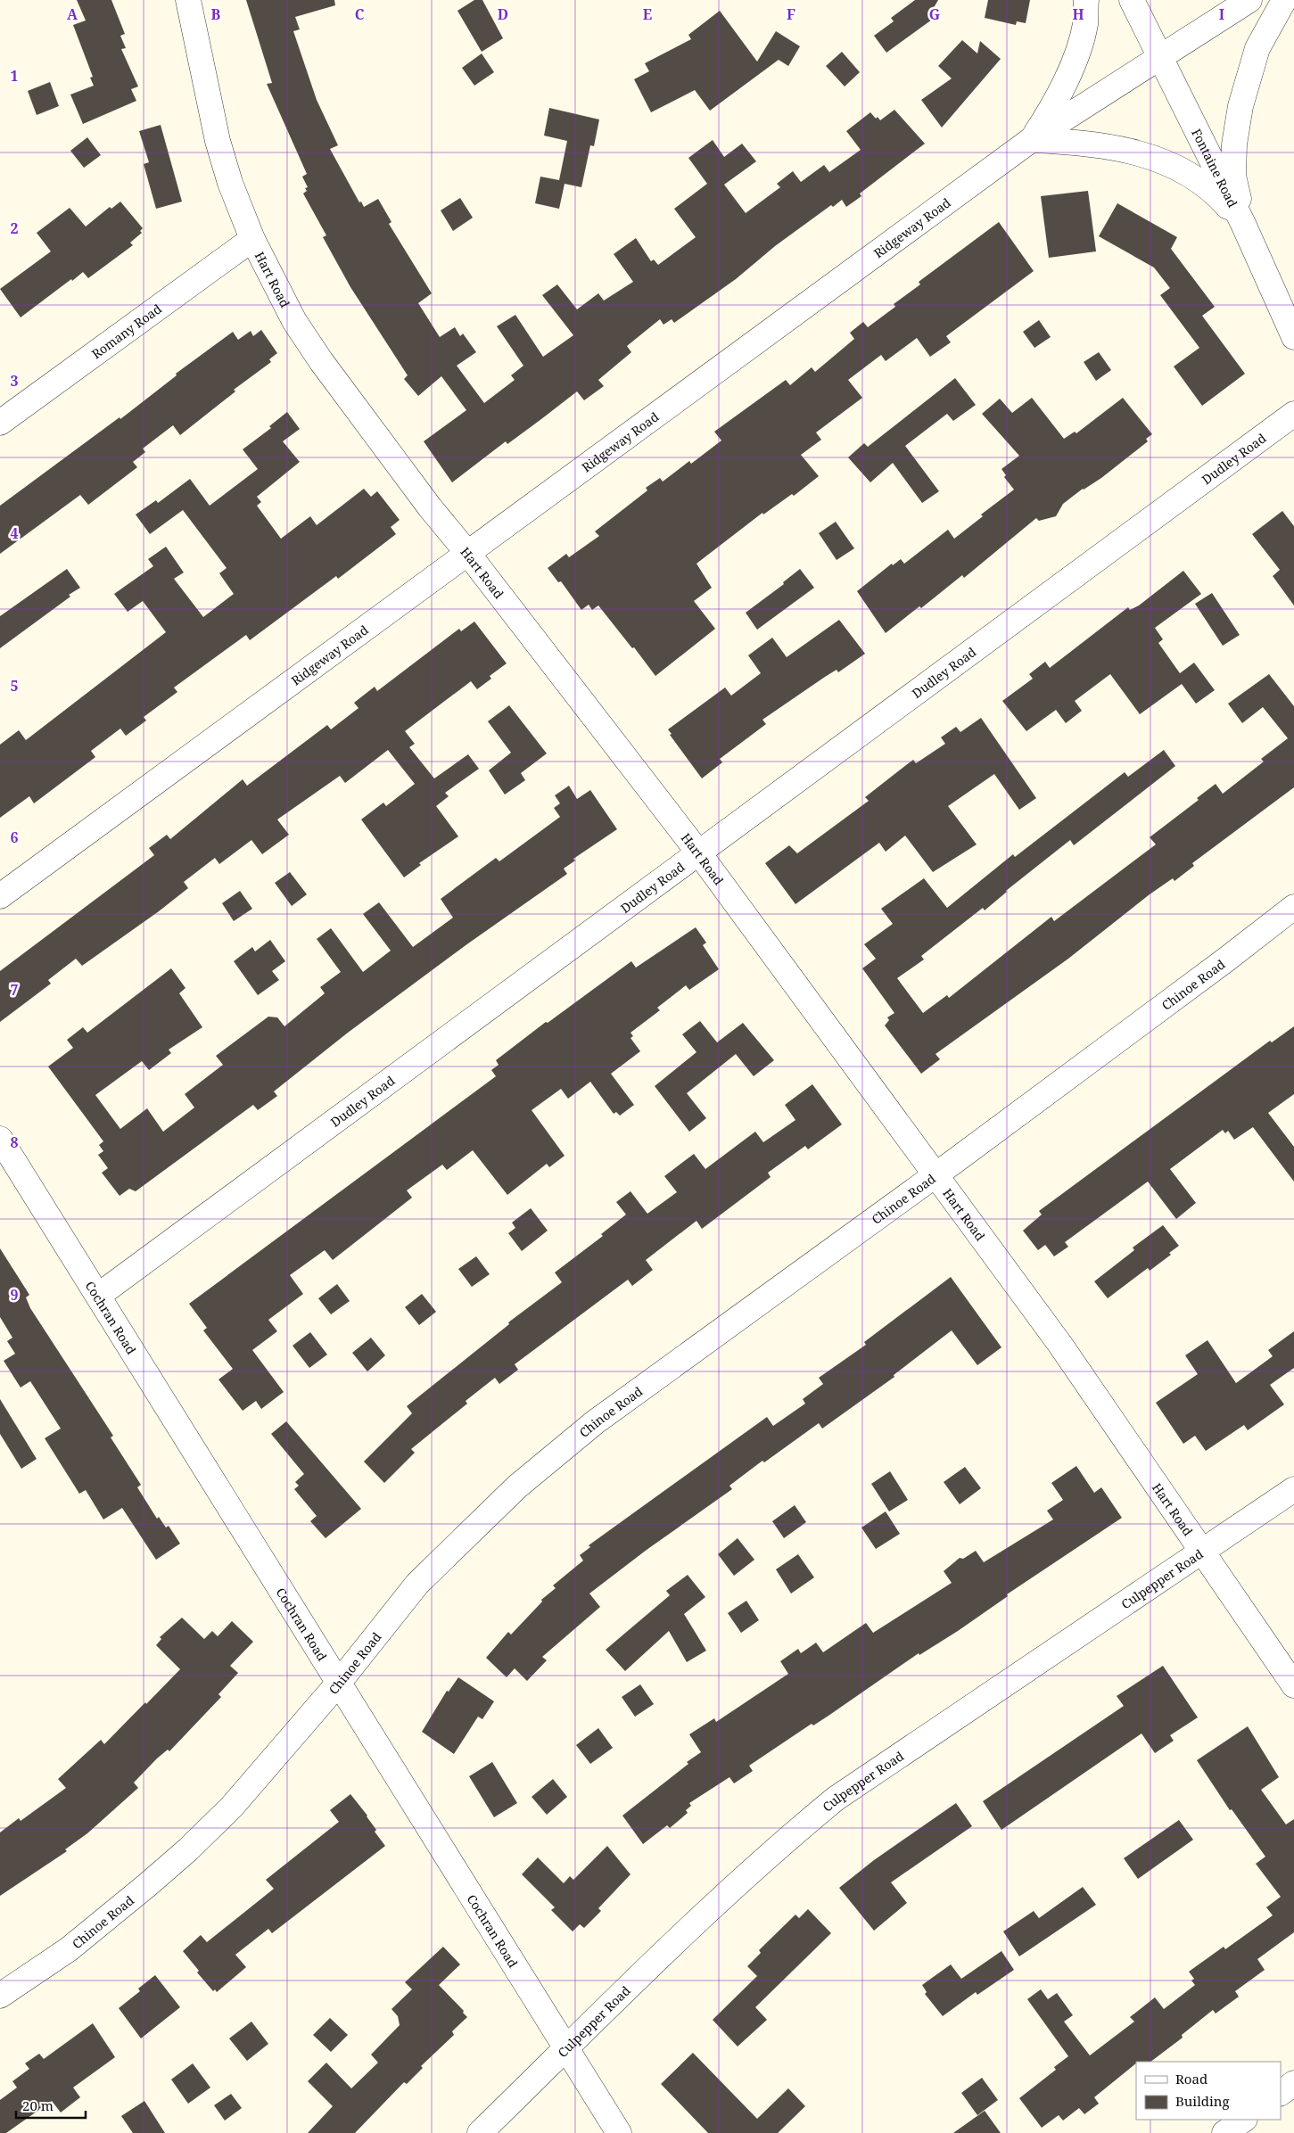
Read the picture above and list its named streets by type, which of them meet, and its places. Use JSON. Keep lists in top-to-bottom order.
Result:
{
  "streets": {
    "street": [
      "Fontaine Road",
      "Ridgeway Road",
      "Hart Road",
      "Romany Road",
      "Dudley Road",
      "Chinoe Road",
      "Cochran Road",
      "Culpepper Road"
    ]
  },
  "crossings": [
    ["Fontaine Road", "Ridgeway Road"],
    ["Ridgeway Road", "Hart Road"],
    ["Hart Road", "Romany Road"],
    ["Hart Road", "Dudley Road"],
    ["Hart Road", "Chinoe Road"],
    ["Hart Road", "Culpepper Road"],
    ["Dudley Road", "Cochran Road"],
    ["Chinoe Road", "Cochran Road"],
    ["Cochran Road", "Culpepper Road"]
  ],
  "legend": ["Road", "Building"],
  "scale_bar": "20 m",
  "grid": {
    "columns": [
      "A",
      "B",
      "C",
      "D",
      "E",
      "F",
      "G",
      "H",
      "I"
    ],
    "rows": [
      "1",
      "2",
      "3",
      "4",
      "5",
      "6",
      "7",
      "8",
      "9"
    ]
  }
}
